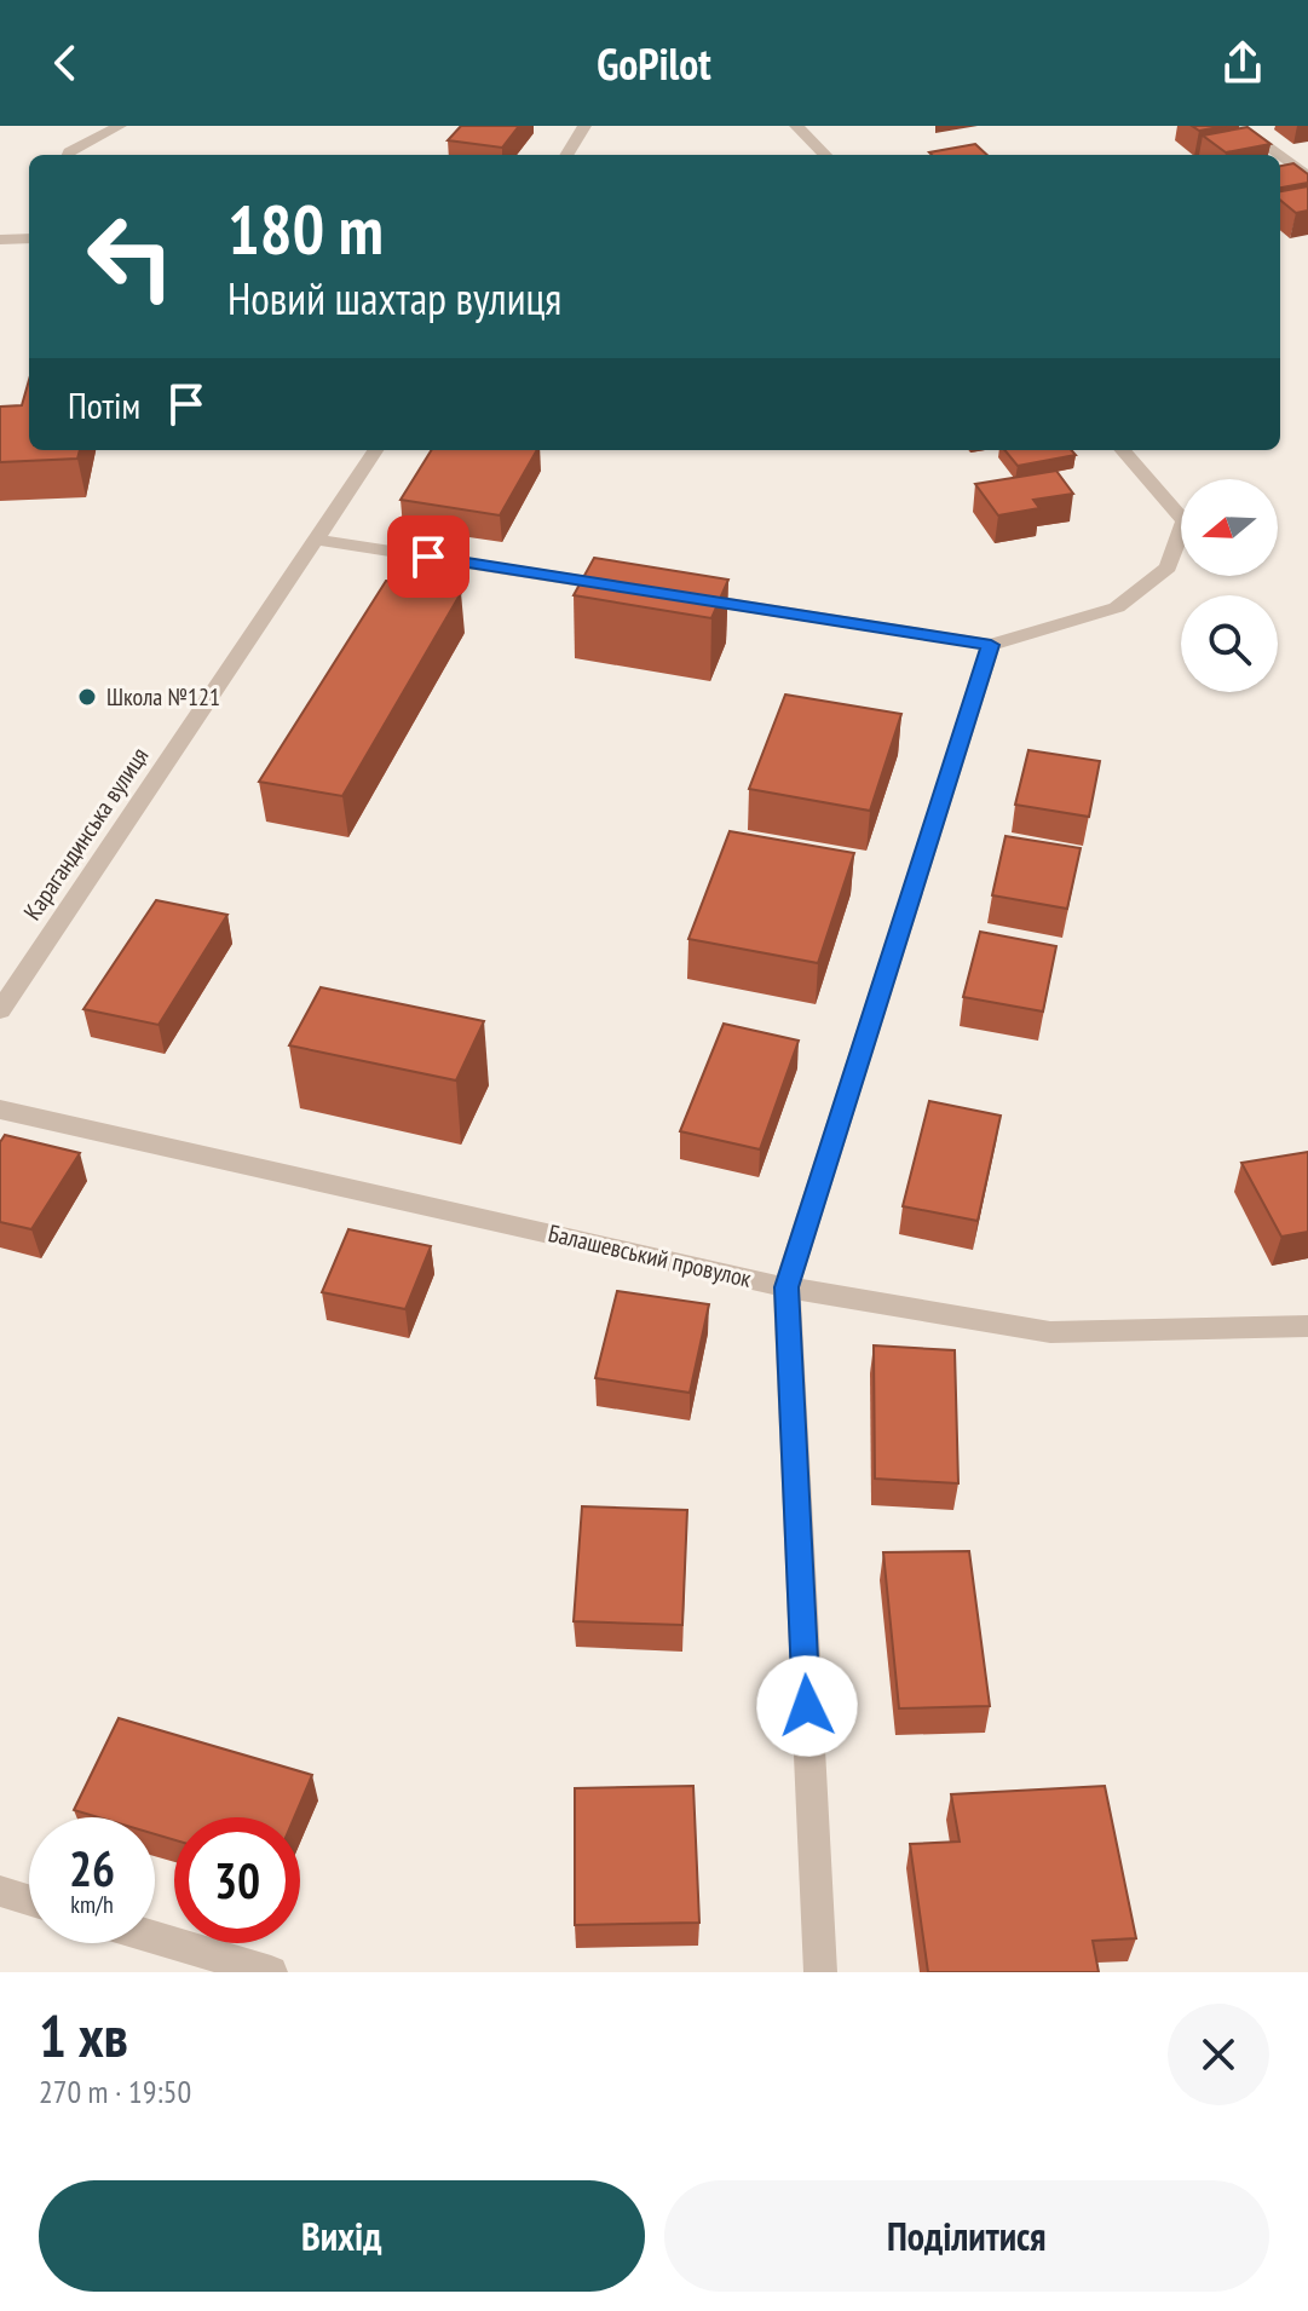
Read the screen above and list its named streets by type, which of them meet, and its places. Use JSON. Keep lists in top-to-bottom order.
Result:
{
  "streets": {
    "street": ["Карагандинська вулиця", "Балашевський провулок"]
  },
  "places": ["Школа №121"],
  "north": "left",
  "page": {
    "header": "GoPilot",
    "turn": ["180 m", "Новий шахтар вулиця"],
    "then": "Потім",
    "speed": "26 km/h",
    "limit": "30",
    "heading": ["1 хв", "270 m · 19:50"],
    "buttons": ["Вихід", "Поділитися"]
  }
}
